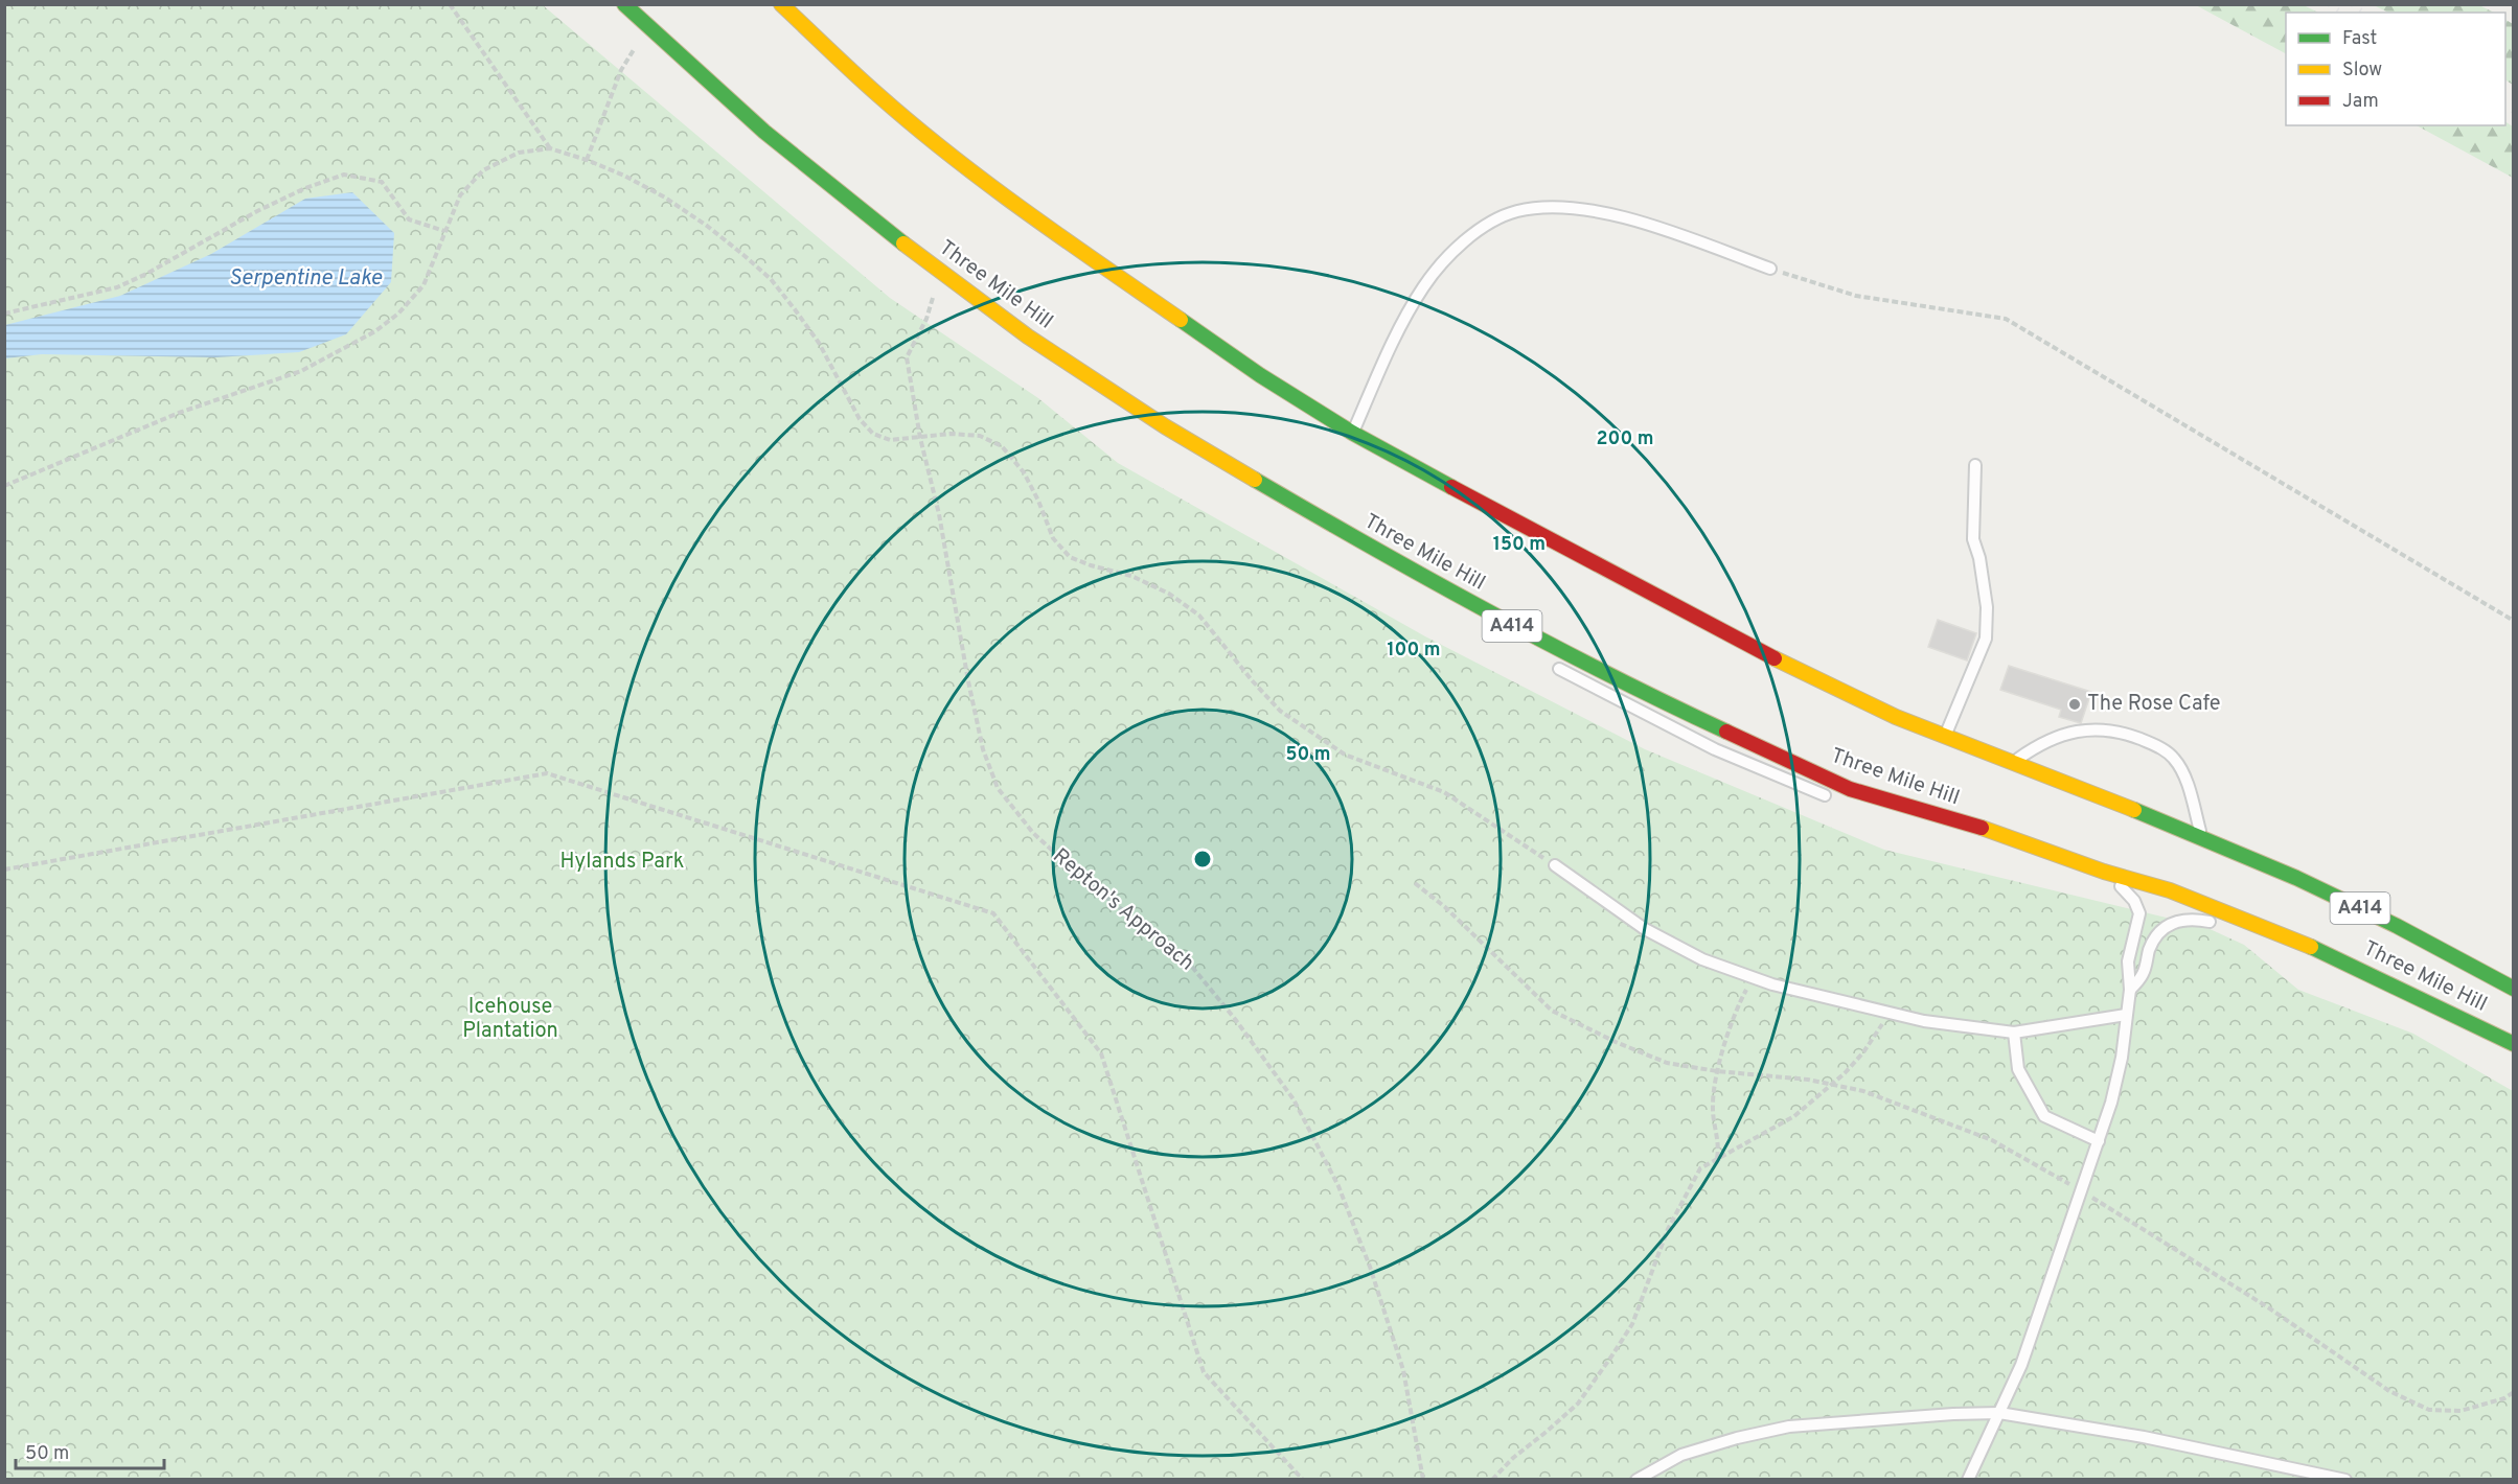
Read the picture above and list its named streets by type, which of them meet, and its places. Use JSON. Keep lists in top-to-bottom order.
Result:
{
  "streets": {
    "highway": ["Three Mile Hill", "A414"],
    "path": ["Repton's Approach"]
  },
  "water": ["Serpentine Lake"],
  "parks": ["Hylands Park", "Icehouse Plantation"],
  "places": ["The Rose Cafe"],
  "legend": ["Fast", "Slow", "Jam"],
  "scale_bar": "50 m",
  "rings": [
    "200 m",
    "150 m",
    "100 m",
    "50 m"
  ]
}
